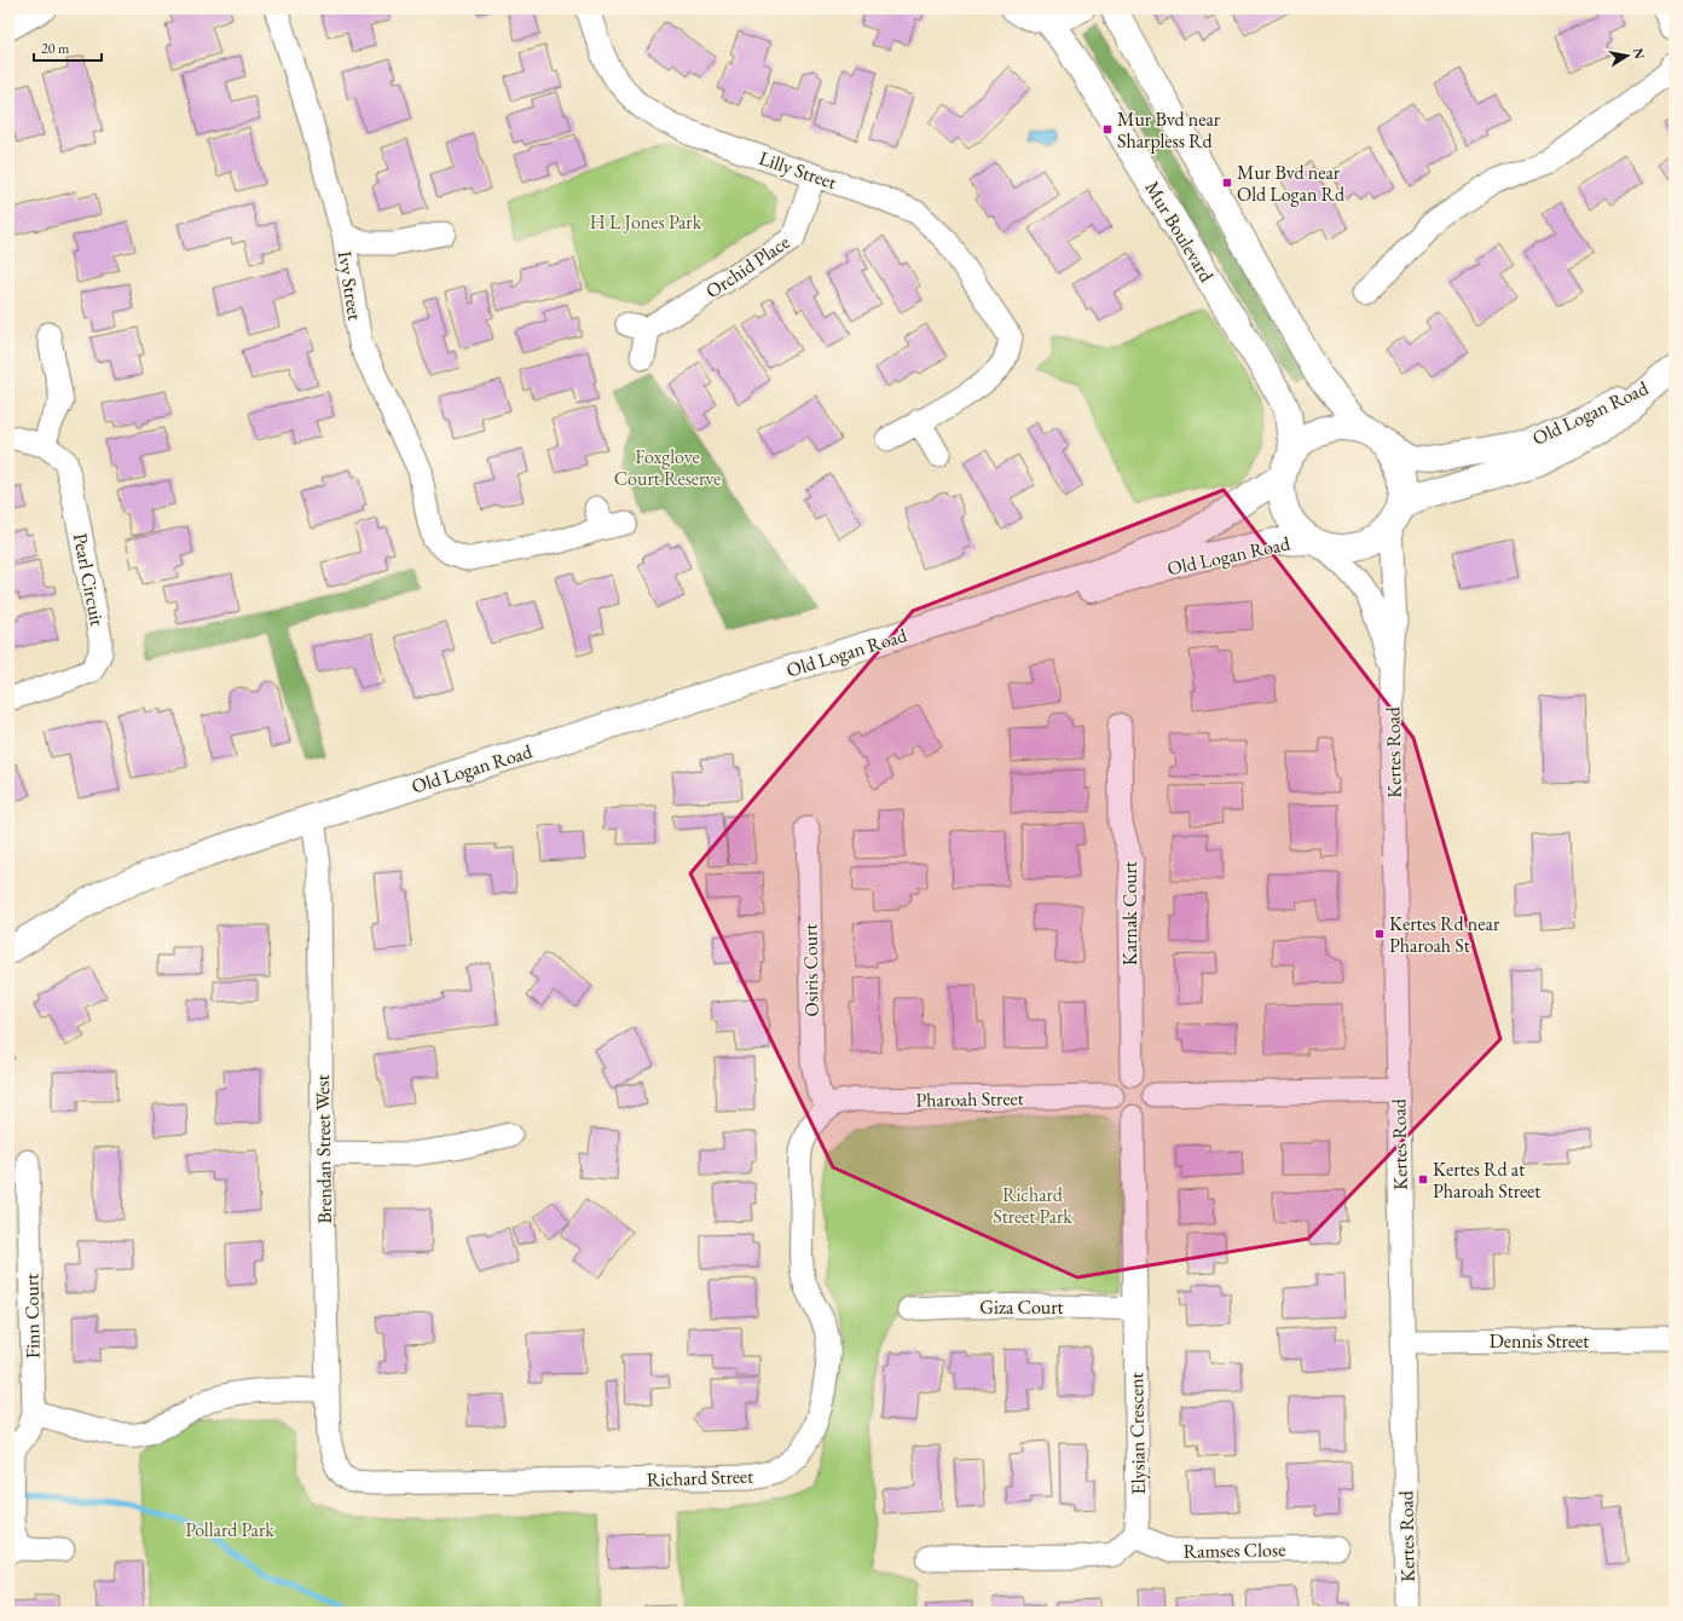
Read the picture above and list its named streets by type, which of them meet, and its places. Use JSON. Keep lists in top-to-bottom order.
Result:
{
  "streets": {
    "main road": ["Mur Boulevard", "Old Logan Road"],
    "street": [
      "Lilly Street",
      "Orchid Place",
      "Ivy Street",
      "Pearl Circuit",
      "Kertes Road",
      "Karnak Court",
      "Osiris Court",
      "Pharoah Street",
      "Brendan Street West",
      "Giza Court",
      "Finn Court",
      "Dennis Street",
      "Elysian Crescent",
      "Richard Street",
      "Ramses Close"
    ]
  },
  "crossings": [
    ["Lilly Street", "Orchid Place"],
    ["Mur Boulevard", "Old Logan Road"],
    ["Mur Boulevard", "Kertes Road"],
    ["Old Logan Road", "Kertes Road"],
    ["Old Logan Road", "Brendan Street West"],
    ["Kertes Road", "Dennis Street"],
    ["Karnak Court", "Pharoah Street"],
    ["Karnak Court", "Elysian Crescent"],
    ["Osiris Court", "Pharoah Street"],
    ["Osiris Court", "Richard Street"],
    ["Pharoah Street", "Elysian Crescent"],
    ["Pharoah Street", "Richard Street"],
    ["Brendan Street West", "Richard Street"],
    ["Giza Court", "Elysian Crescent"],
    ["Elysian Crescent", "Ramses Close"]
  ],
  "parks": [
    "H L Jones Park",
    "Foxglove Court Reserve",
    "Richard Street Park",
    "Pollard Park"
  ],
  "places": {
    "transit": [
      "Mur Bvd near Sharpless Rd",
      "Mur Bvd near Old Logan Rd",
      "Kertes Rd near Pharoah St",
      "Kertes Rd at Pharoah Street"
    ]
  },
  "scale_bar": "20 m",
  "north": "right"
}
